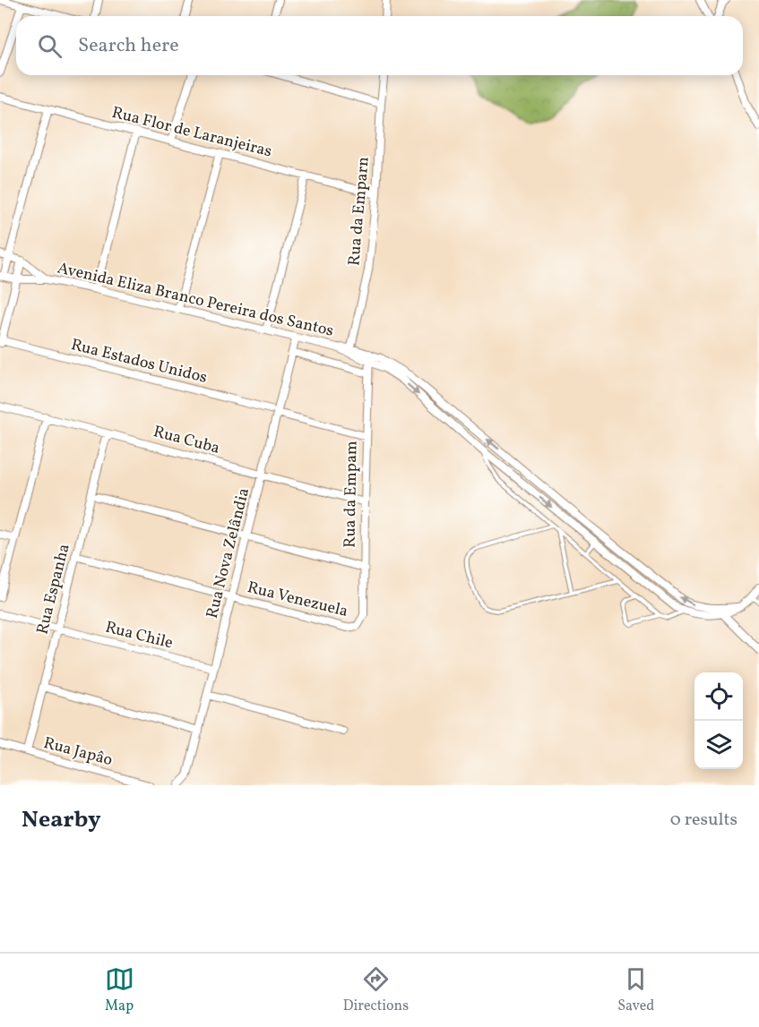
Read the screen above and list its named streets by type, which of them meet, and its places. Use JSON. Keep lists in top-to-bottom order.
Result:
{
  "streets": {
    "street": [
      "Rua Flor de Laranjeiras",
      "Rua da Emparn",
      "Avenida Eliza Branco Pereira dos Santos",
      "Rua Estados Unidos",
      "Rua Cuba",
      "Rua da Empam",
      "Rua Nova Zelândia",
      "Rua Espanha",
      "Rua Venezuela",
      "Rua Chile",
      "Rua Japâo"
    ]
  },
  "crossings": [
    ["Rua Flor de Laranjeiras", "Rua da Emparn"],
    ["Rua da Emparn", "Avenida Eliza Branco Pereira dos Santos"],
    ["Avenida Eliza Branco Pereira dos Santos", "Rua Nova Zelândia"],
    ["Rua Estados Unidos", "Rua da Empam"],
    ["Rua Estados Unidos", "Rua Nova Zelândia"],
    ["Rua Cuba", "Rua da Empam"],
    ["Rua Cuba", "Rua Nova Zelândia"],
    ["Rua Cuba", "Rua Espanha"],
    ["Rua da Empam", "Rua Venezuela"],
    ["Rua Nova Zelândia", "Rua Venezuela"],
    ["Rua Nova Zelândia", "Rua Chile"],
    ["Rua Espanha", "Rua Venezuela"],
    ["Rua Espanha", "Rua Chile"],
    ["Rua Espanha", "Rua Japâo"]
  ],
  "page": {
    "search": "Search here",
    "heading": ["Nearby", "0 results"],
    "nav": ["Map", "Directions", "Saved"]
  }
}
